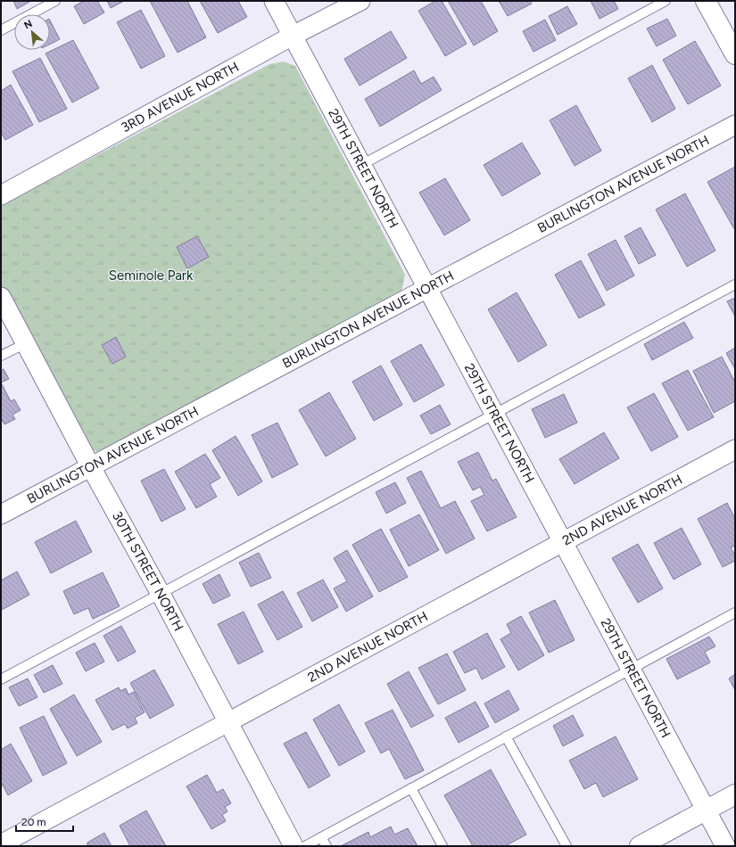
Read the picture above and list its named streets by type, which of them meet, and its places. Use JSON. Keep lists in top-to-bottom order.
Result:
{
  "streets": {
    "street": [
      "3RD AVENUE NORTH",
      "29TH STREET NORTH",
      "BURLINGTON AVENUE NORTH",
      "2ND AVENUE NORTH",
      "30TH STREET NORTH"
    ]
  },
  "crossings": [
    ["3RD AVENUE NORTH", "29TH STREET NORTH"],
    ["29TH STREET NORTH", "BURLINGTON AVENUE NORTH"],
    ["29TH STREET NORTH", "2ND AVENUE NORTH"],
    ["BURLINGTON AVENUE NORTH", "30TH STREET NORTH"],
    ["2ND AVENUE NORTH", "30TH STREET NORTH"]
  ],
  "parks": ["Seminole Park"],
  "scale_bar": "20 m",
  "north": "top left"
}
